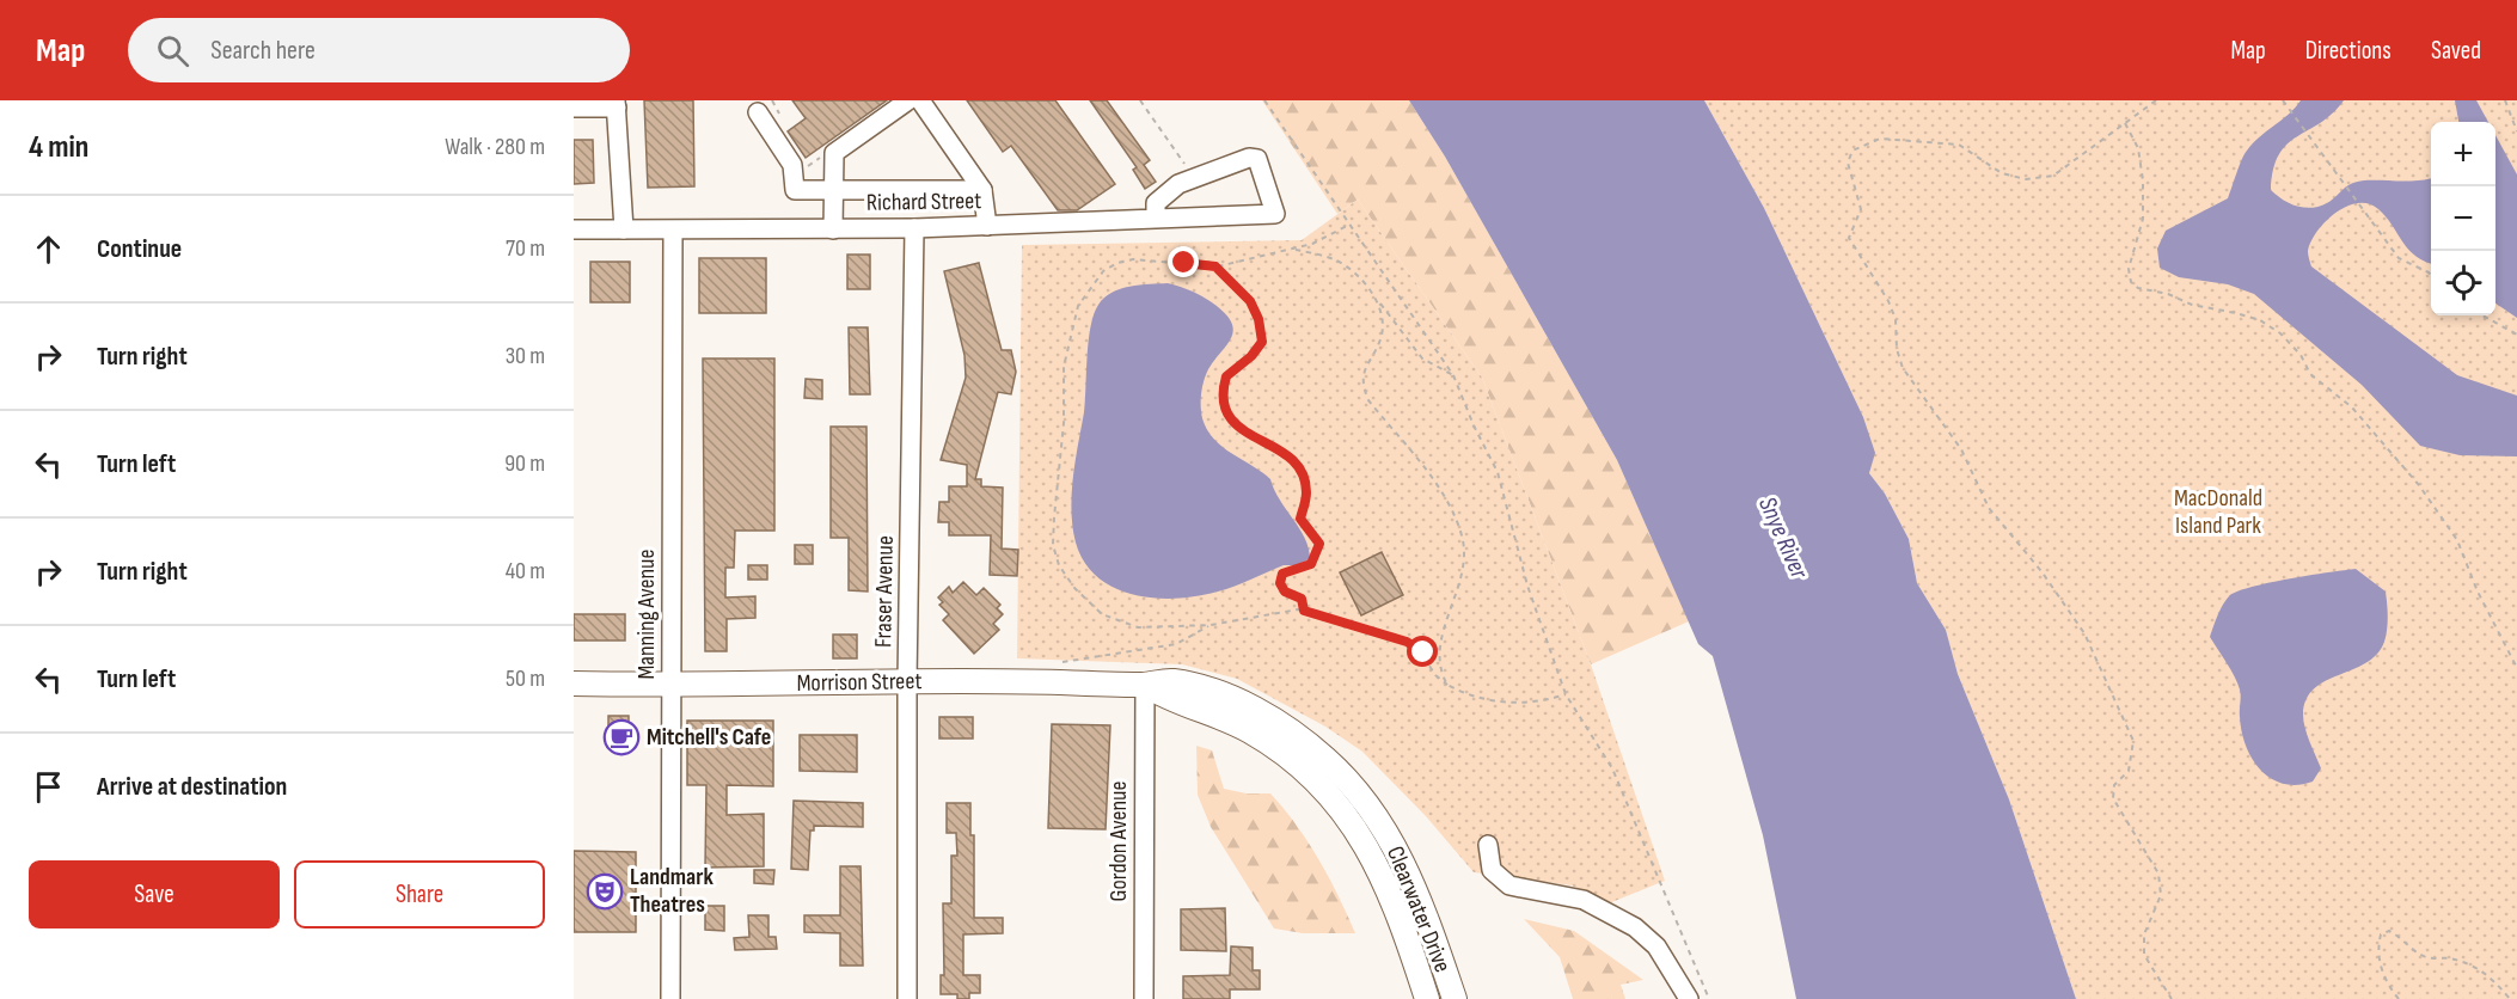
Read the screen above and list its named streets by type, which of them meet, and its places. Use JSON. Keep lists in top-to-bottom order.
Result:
{
  "streets": {
    "main road": ["Morrison Street", "Clearwater Drive"],
    "street": [
      "Richard Street",
      "Fraser Avenue",
      "Manning Avenue",
      "Gordon Avenue"
    ]
  },
  "crossings": [
    ["Richard Street", "Fraser Avenue"],
    ["Richard Street", "Manning Avenue"],
    ["Fraser Avenue", "Morrison Street"],
    ["Manning Avenue", "Morrison Street"],
    ["Morrison Street", "Gordon Avenue"],
    ["Morrison Street", "Clearwater Drive"],
    ["Gordon Avenue", "Clearwater Drive"]
  ],
  "water": ["Snye River"],
  "parks": ["MacDonald Island Park"],
  "places": {
    "cafe": ["Mitchell's Cafe"],
    "theatre": ["Landmark Theatres"]
  },
  "page": {
    "header": "Map",
    "search": "Search here",
    "nav": ["Map", "Directions", "Saved"],
    "heading": ["4 min", "Walk · 280 m"],
    "map_buttons": ["+", "−"],
    "list": [
      ["Continue", "70 m"],
      ["Turn right", "30 m"],
      ["Turn left", "90 m"],
      ["Turn right", "40 m"],
      ["Turn left", "50 m"],
      "Arrive at destination"
    ],
    "buttons": ["Save", "Share"]
  }
}
